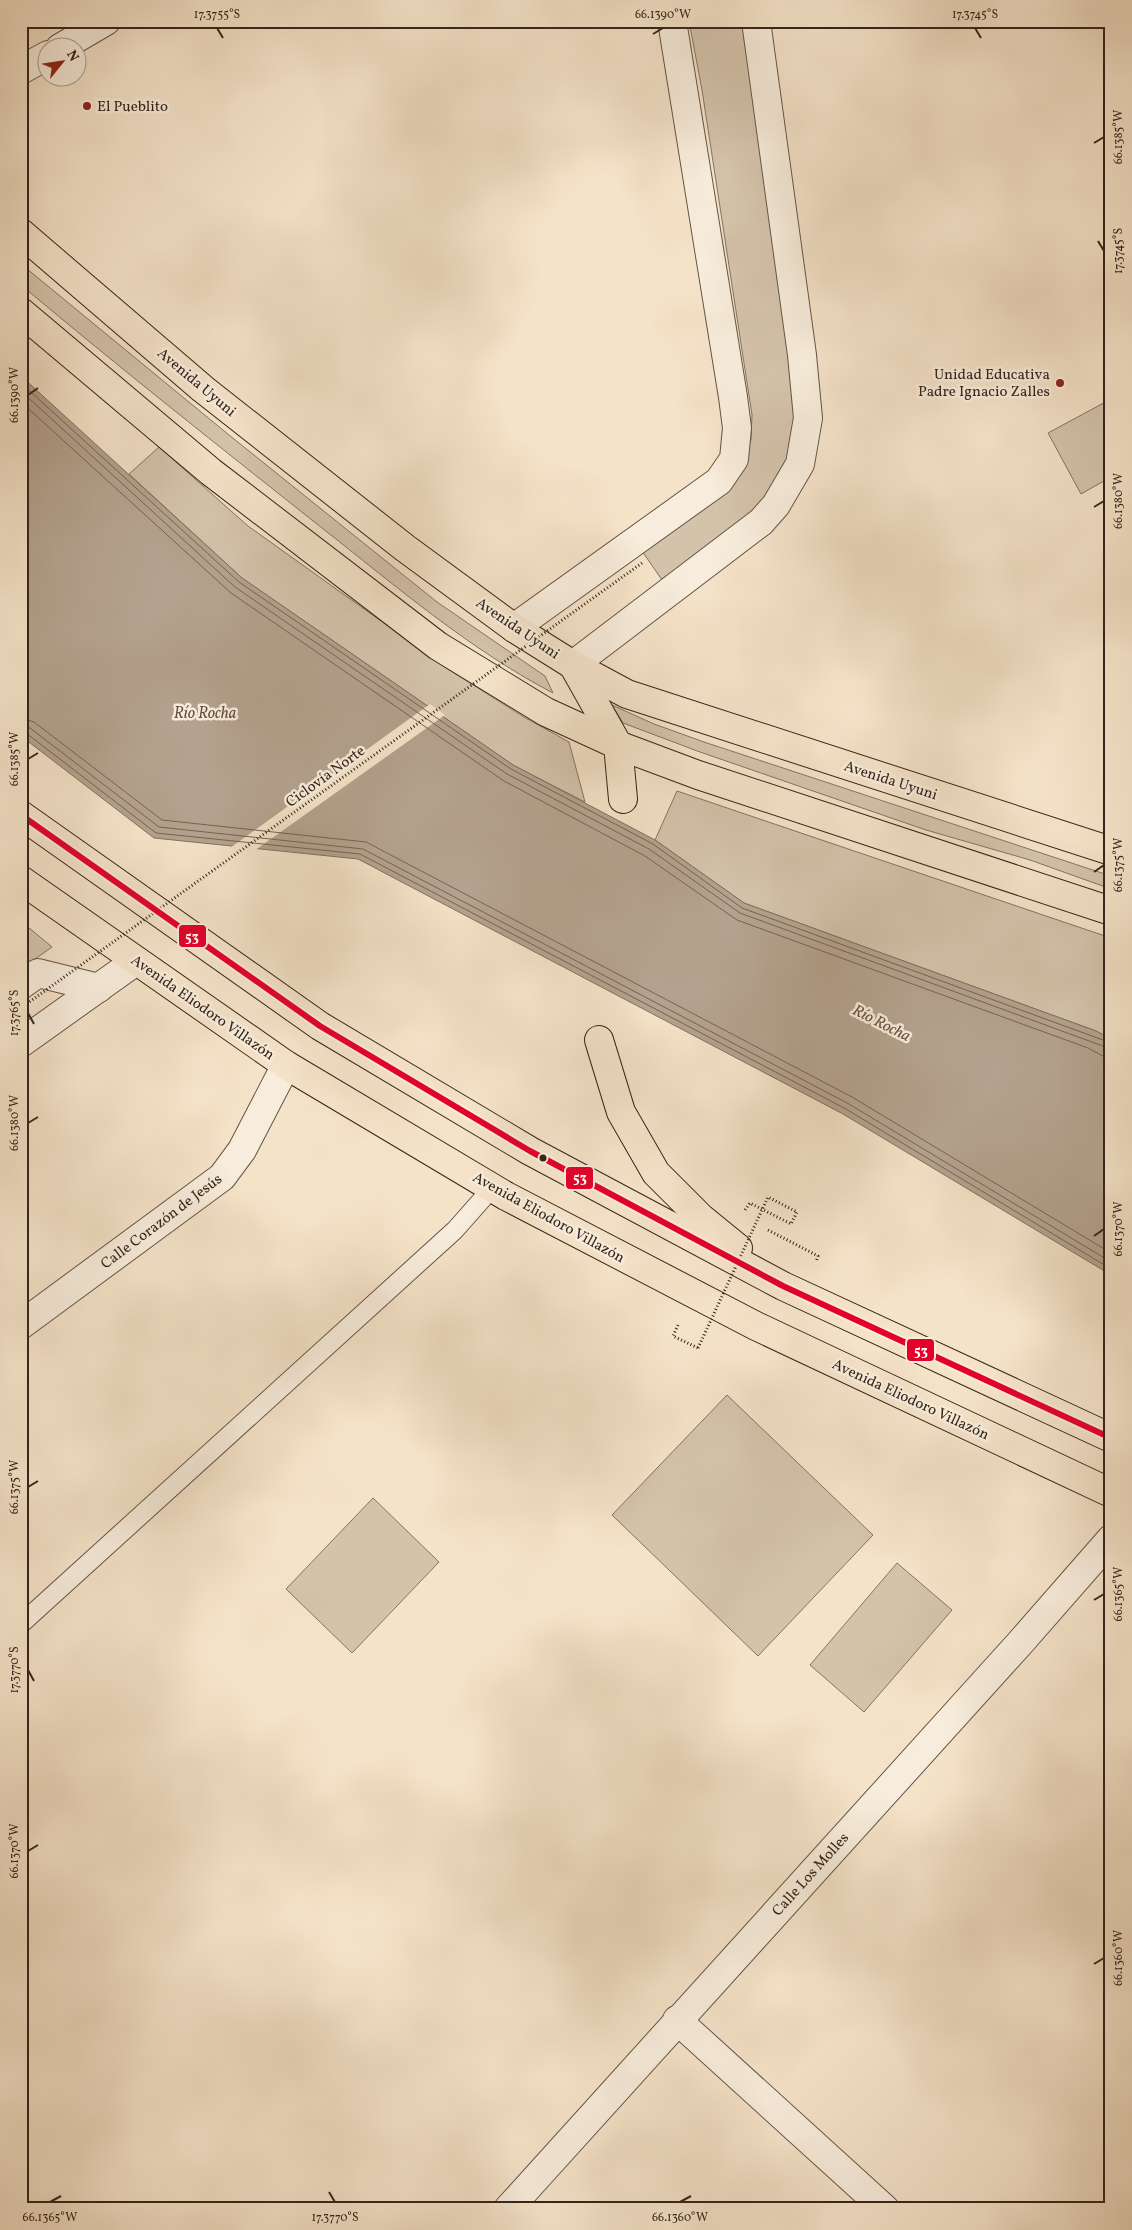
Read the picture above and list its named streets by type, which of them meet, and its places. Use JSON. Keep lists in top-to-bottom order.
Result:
{
  "streets": {
    "main road": ["Avenida Uyuni", "Avenida Eliodoro Villazón"],
    "street": ["Calle Corazón de Jesús", "Calle Los Molles"],
    "path": ["Ciclovía Norte"]
  },
  "crossings": [
    ["Avenida Eliodoro Villazón", "Calle Corazón de Jesús"]
  ],
  "water": ["Río Rocha"],
  "places": ["El Pueblito", "Unidad Educativa Padre Ignacio Zalles"],
  "lines": ["transit line 53"],
  "north": "top right",
  "coordinates": [
    "17.3755°S",
    "66.1390°W",
    "17.3745°S",
    "66.1385°W",
    "66.1380°W",
    "66.1375°W",
    "17.3765°S",
    "66.1370°W",
    "66.1365°W",
    "17.3770°S",
    "66.1360°W"
  ]
}
